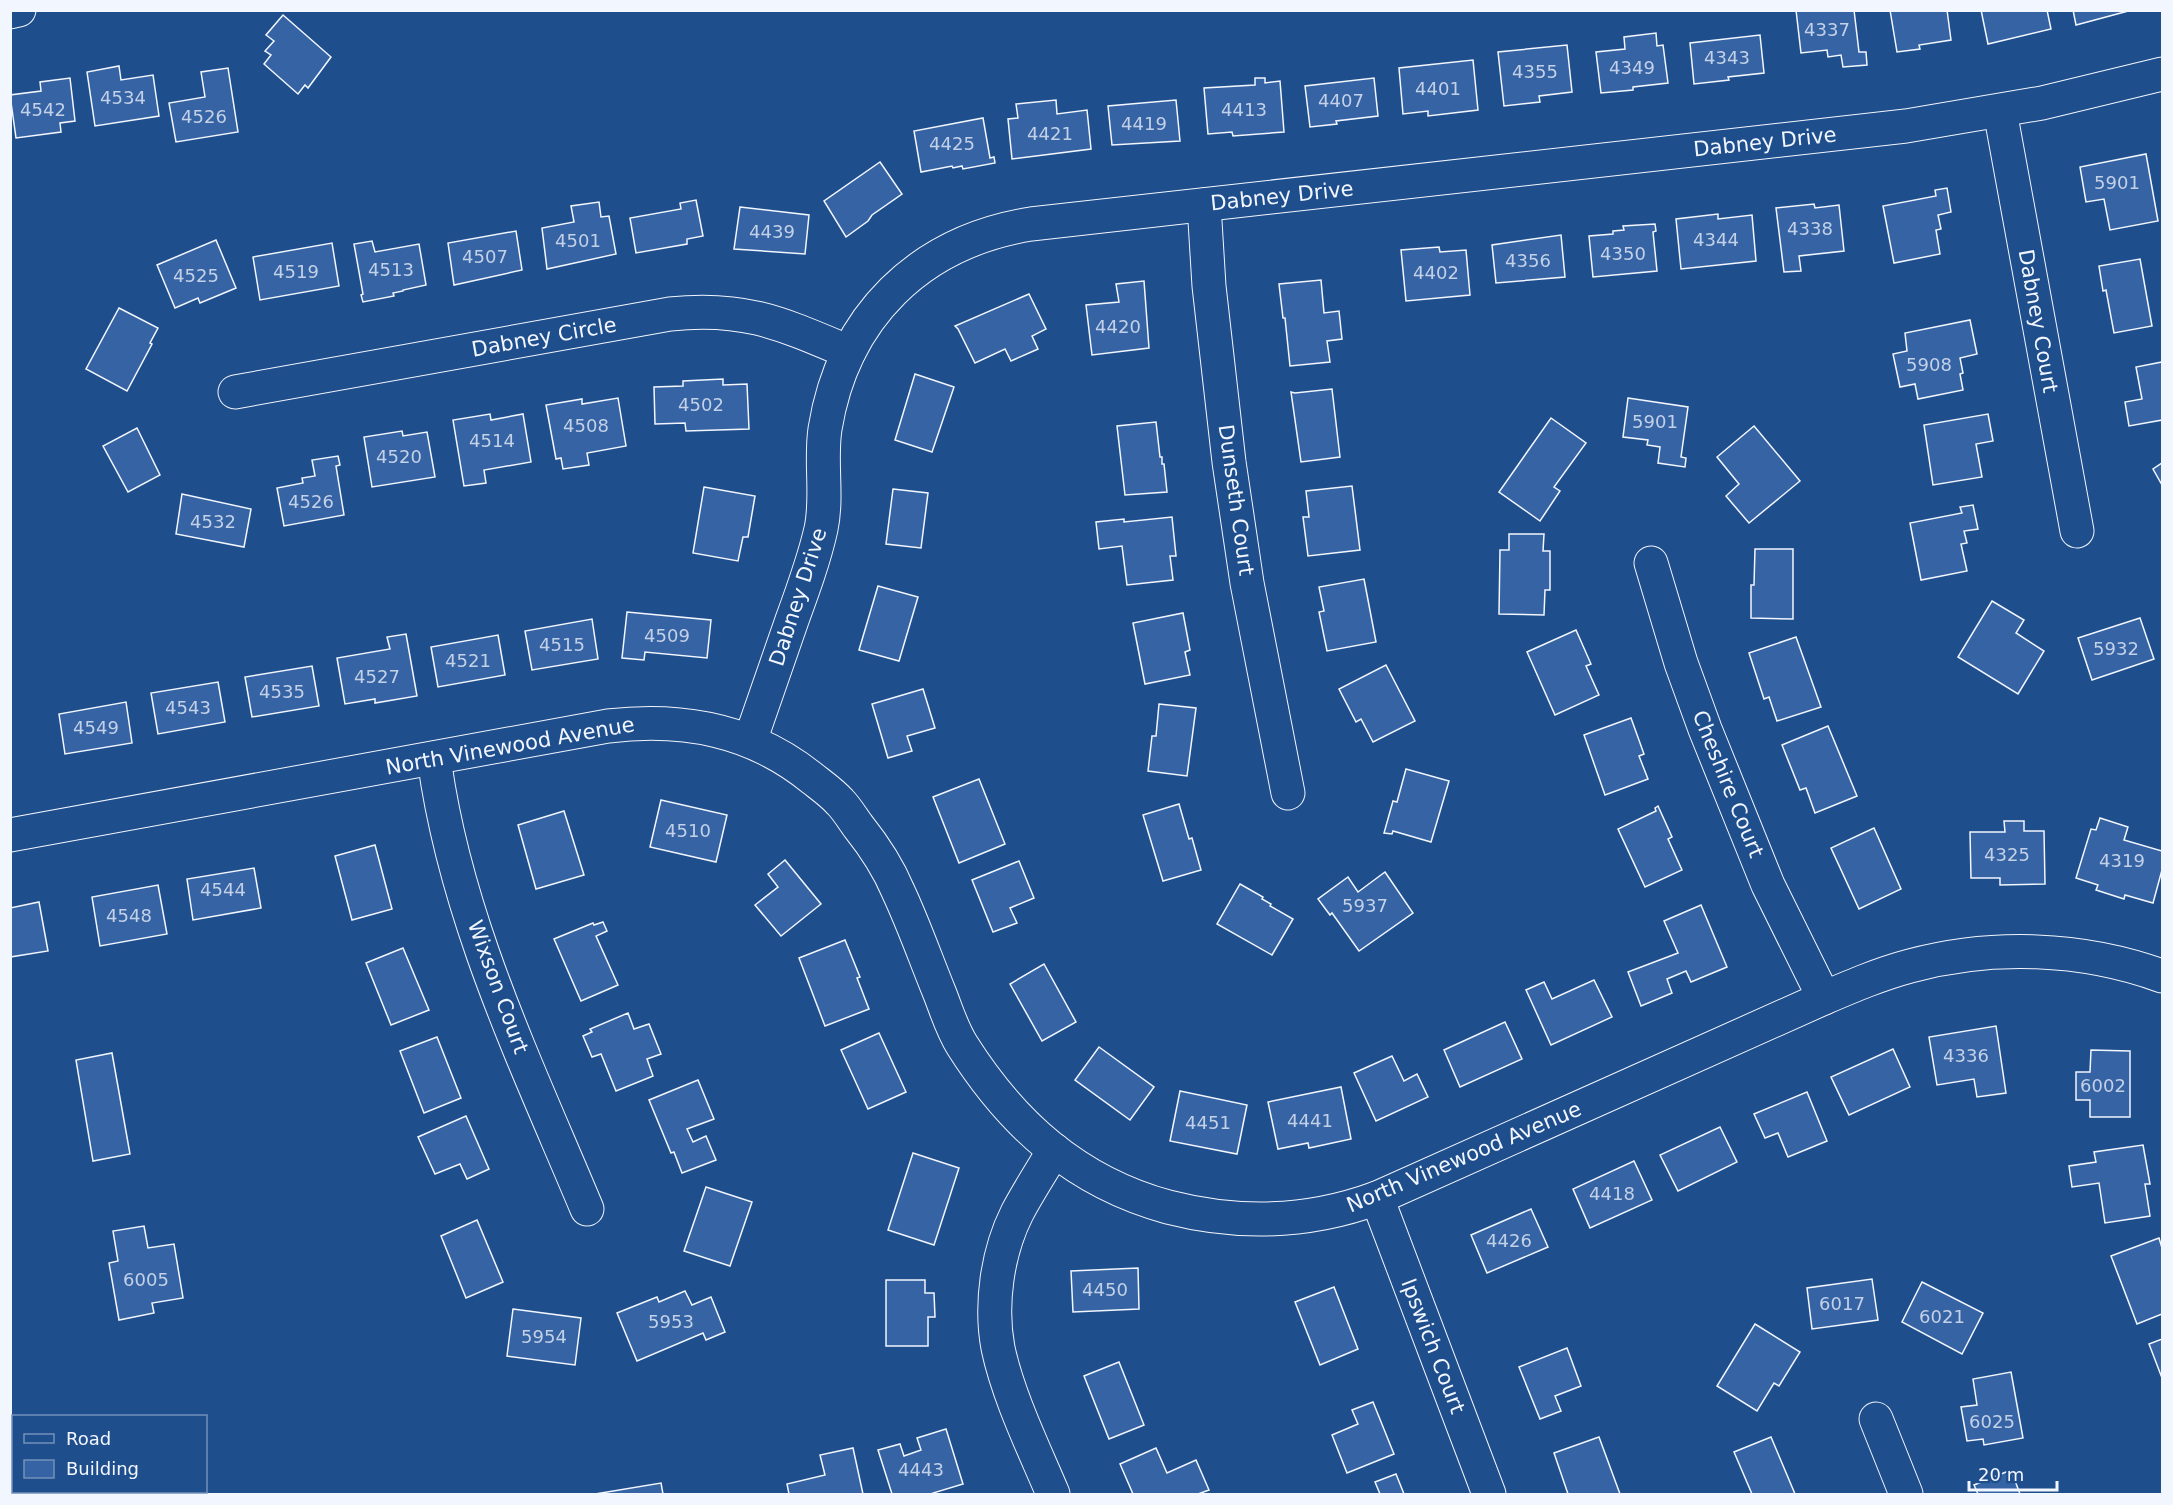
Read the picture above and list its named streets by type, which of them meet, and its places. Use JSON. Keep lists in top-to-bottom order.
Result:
{
  "streets": {
    "street": [
      "Dabney Drive",
      "Dabney Court",
      "Dabney Circle",
      "Dunseth Court",
      "North Vinewood Avenue",
      "Cheshire Court",
      "Wixson Court",
      "Ipswich Court"
    ]
  },
  "crossings": [
    ["Dabney Drive", "Dabney Court"],
    ["Dabney Drive", "Dabney Circle"],
    ["Dabney Drive", "Dunseth Court"],
    ["Dabney Drive", "North Vinewood Avenue"],
    ["North Vinewood Avenue", "Cheshire Court"],
    ["North Vinewood Avenue", "Wixson Court"],
    ["North Vinewood Avenue", "Ipswich Court"]
  ],
  "house_numbers": [
    "4337",
    "4343",
    "4349",
    "4355",
    "4401",
    "4534",
    "4407",
    "4542",
    "4413",
    "4526",
    "4419",
    "4421",
    "4425",
    "5901",
    "4338",
    "4439",
    "4344",
    "4501",
    "4350",
    "4507",
    "4356",
    "4513",
    "4519",
    "4402",
    "4525",
    "4420",
    "5908",
    "4502",
    "5901",
    "4508",
    "4514",
    "4520",
    "4526",
    "4532",
    "4509",
    "4515",
    "5932",
    "4521",
    "4527",
    "4535",
    "4543",
    "4549",
    "4510",
    "4325",
    "4319",
    "4544",
    "5937",
    "4548",
    "4336",
    "6002",
    "4441",
    "4451",
    "4418",
    "4426",
    "6005",
    "4450",
    "6017",
    "6021",
    "5953",
    "5954",
    "6025",
    "4443"
  ],
  "legend": ["Road", "Building"],
  "scale_bar": "20 m"
}
